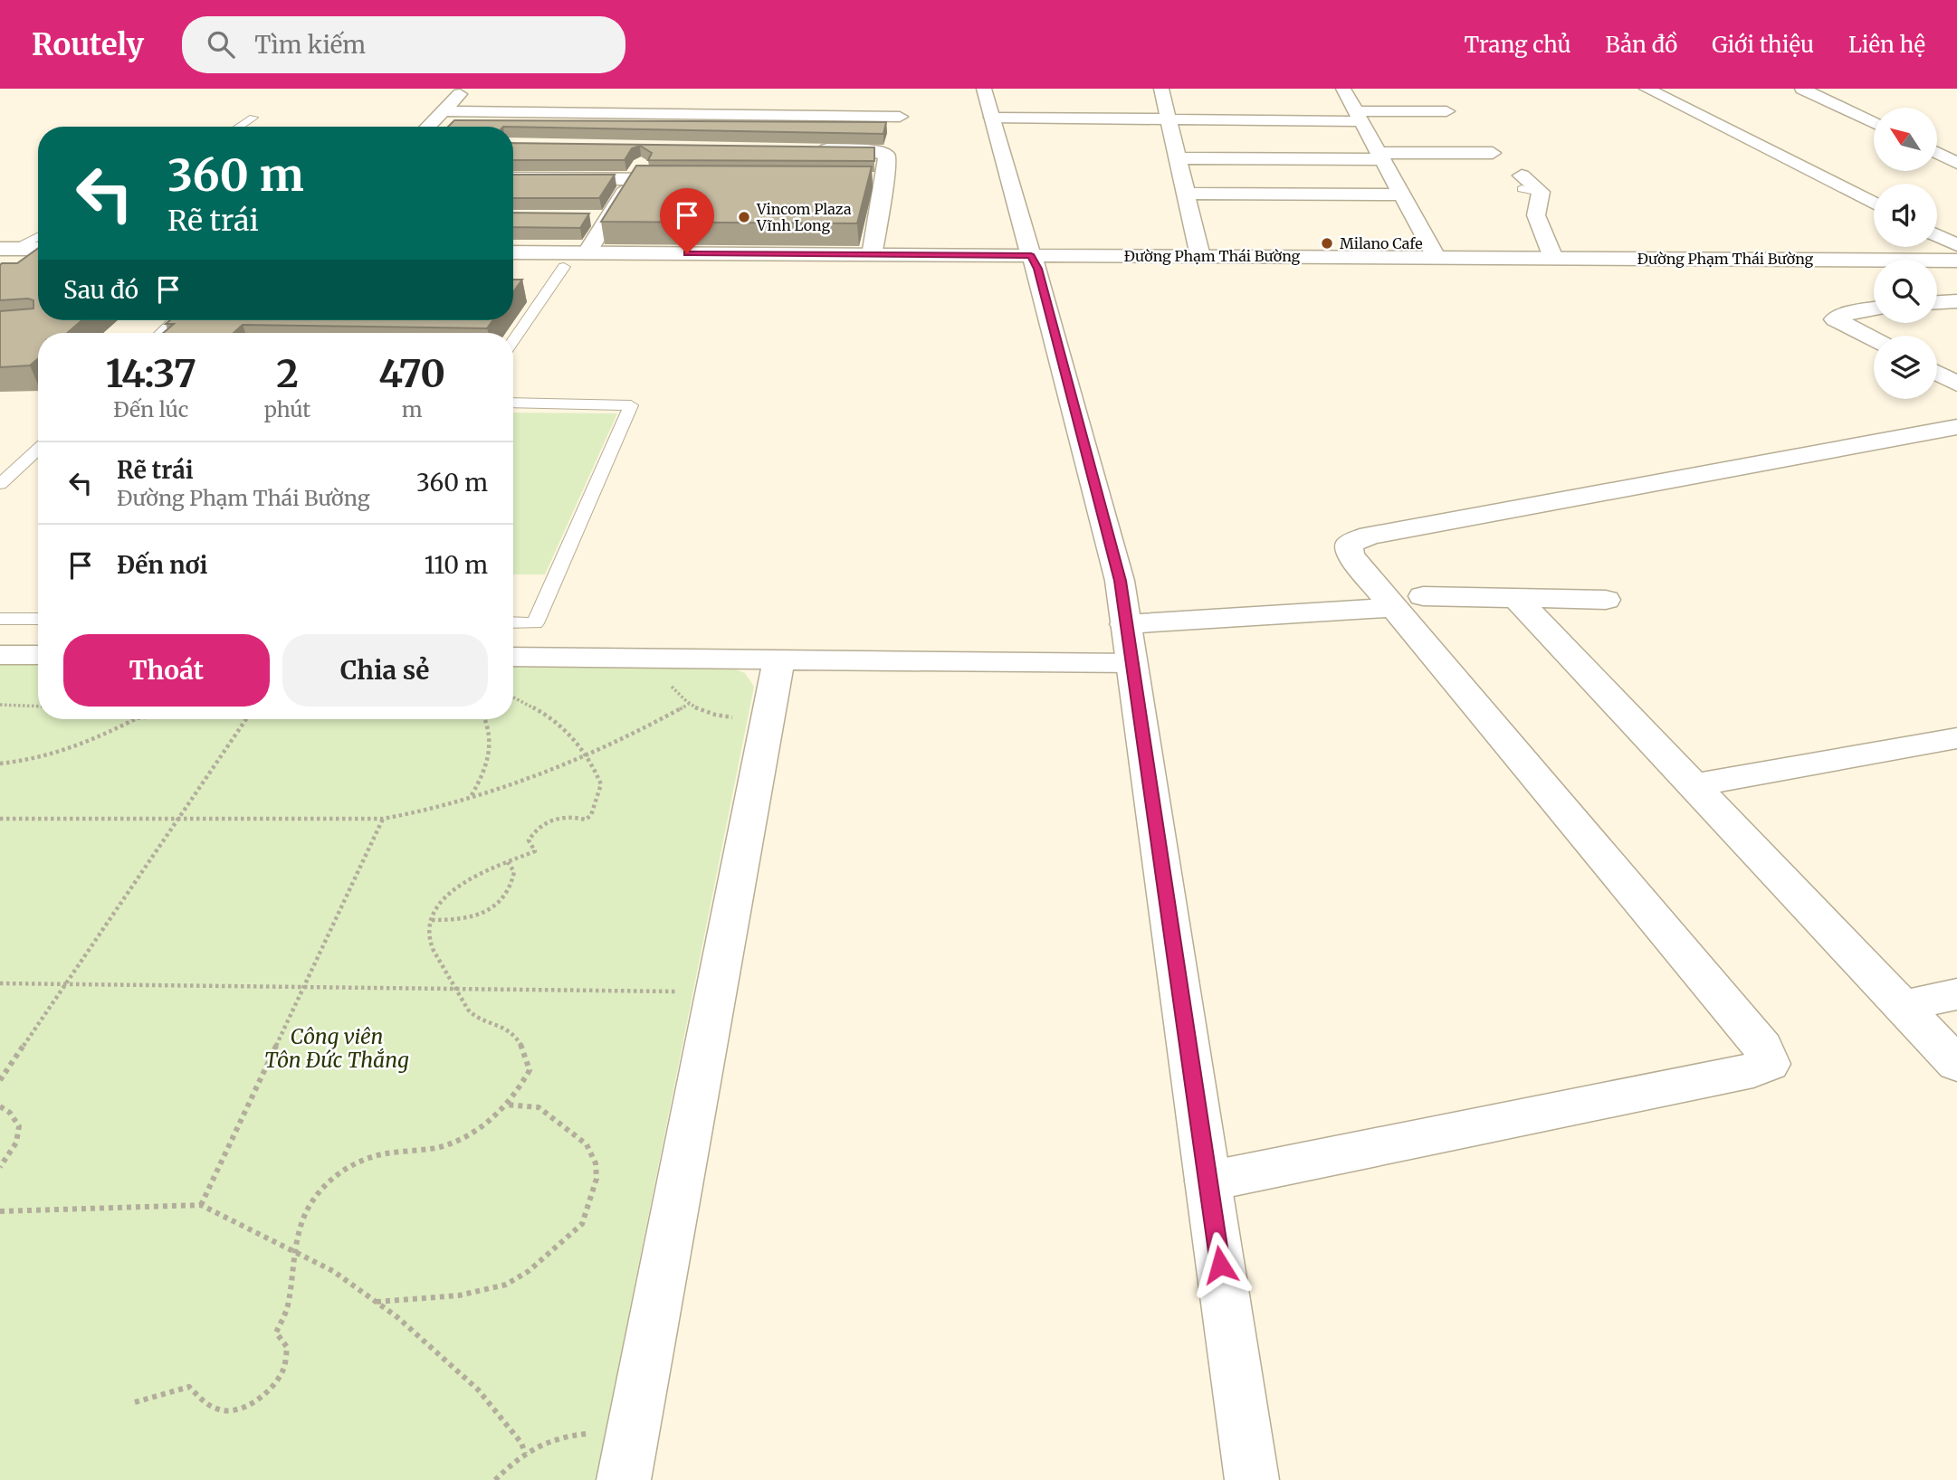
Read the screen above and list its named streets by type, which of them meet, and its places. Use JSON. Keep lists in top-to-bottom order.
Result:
{
  "streets": {
    "street": ["Đường Phạm Thái Bường"]
  },
  "parks": ["Công viên Tôn Đức Thắng"],
  "places": ["Vincom Plaza Vĩnh Long", "Milano Cafe"],
  "north": "top left",
  "page": {
    "header": "Routely",
    "search": "Tìm kiếm",
    "nav": [
      "Trang chủ",
      "Bản đồ",
      "Giới thiệu",
      "Liên hệ"
    ],
    "turn": ["360 m", "Rẽ trái"],
    "then": "Sau đó",
    "eta": [
      "14:37",
      "Đến lúc",
      "2",
      "phút",
      "470",
      "m"
    ],
    "list": [
      {
        "name": "Rẽ trái",
        "note": "Đường Phạm Thái Bường",
        "value": "360 m"
      },
      {
        "name": "Đến nơi",
        "value": "110 m"
      }
    ],
    "buttons": ["Thoát", "Chia sẻ"]
  }
}
